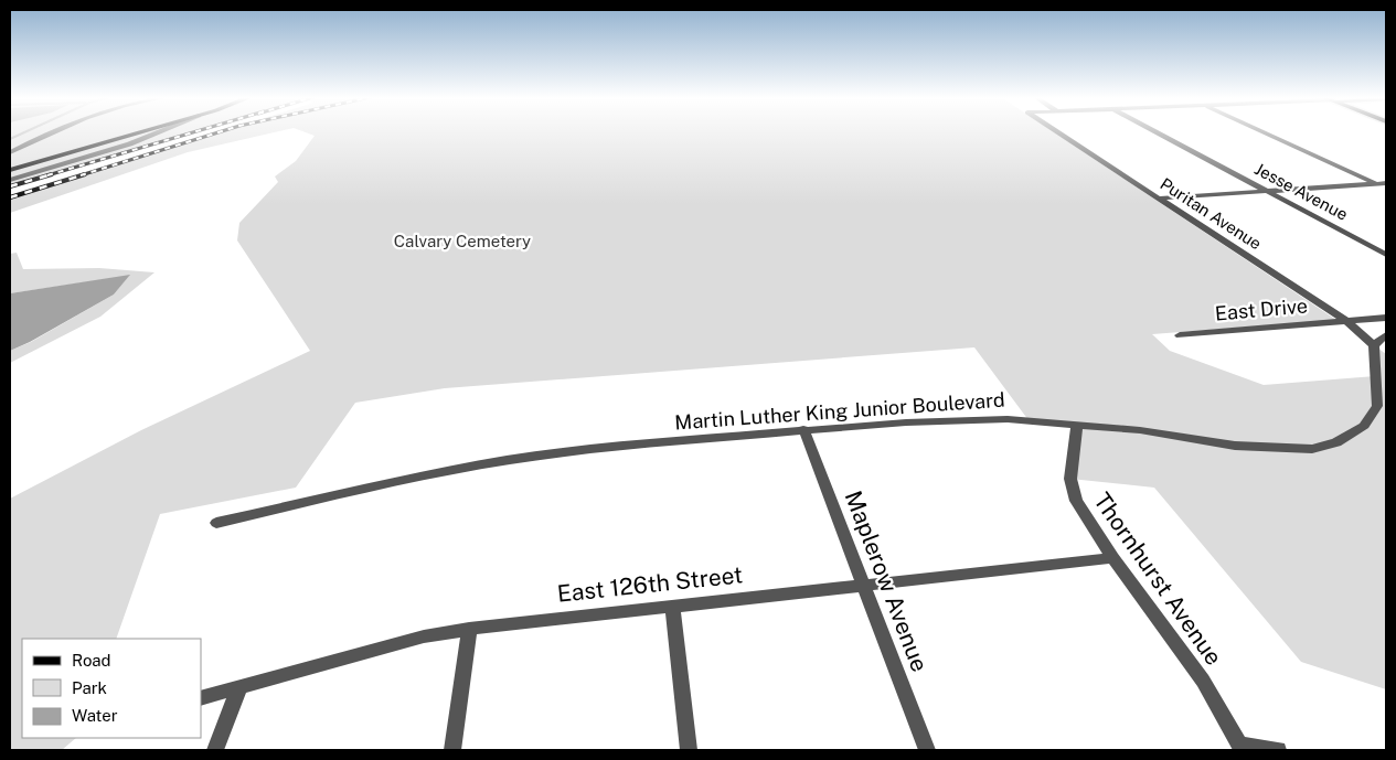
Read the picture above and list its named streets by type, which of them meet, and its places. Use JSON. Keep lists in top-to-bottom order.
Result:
{
  "streets": {
    "street": [
      "Jesse Avenue",
      "Puritan Avenue",
      "East Drive",
      "Martin Luther King Junior Boulevard",
      "Thornhurst Avenue",
      "Maplerow Avenue",
      "East 126th Street"
    ]
  },
  "crossings": [
    ["Puritan Avenue", "East Drive"],
    ["Puritan Avenue", "Martin Luther King Junior Boulevard"],
    ["Martin Luther King Junior Boulevard", "Thornhurst Avenue"],
    ["Martin Luther King Junior Boulevard", "Maplerow Avenue"],
    ["Thornhurst Avenue", "East 126th Street"],
    ["Maplerow Avenue", "East 126th Street"]
  ],
  "parks": ["Calvary Cemetery"],
  "legend": ["Road", "Park", "Water"]
}
